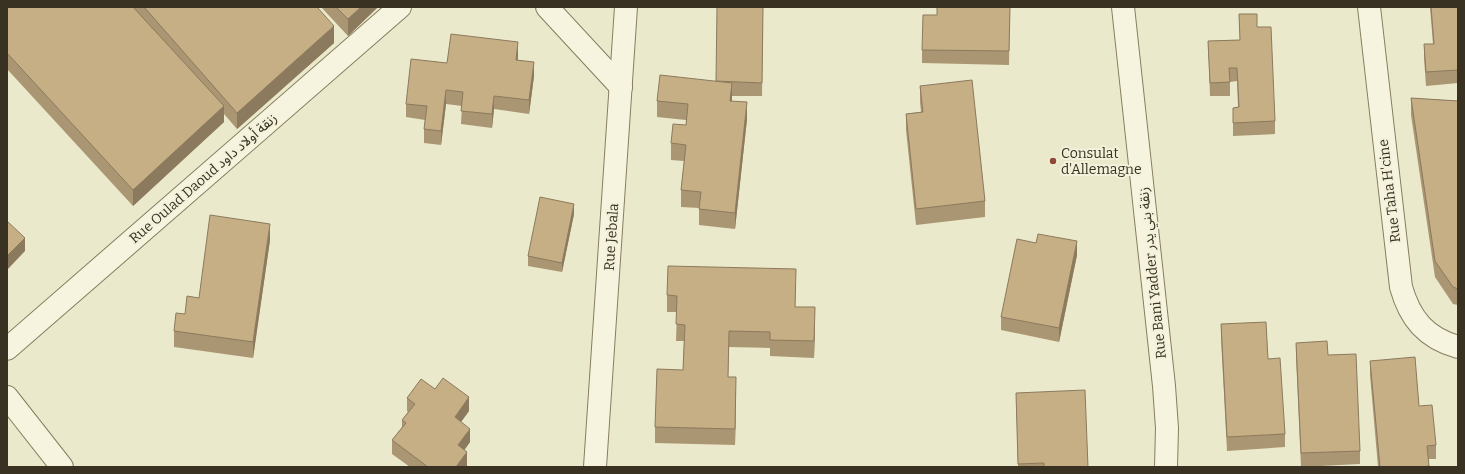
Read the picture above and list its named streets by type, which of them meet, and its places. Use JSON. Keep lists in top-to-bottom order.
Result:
{
  "streets": {
    "street": [
      "Rue Oulad Daoud زنقة أولاد داود",
      "Rue Taha H'cine",
      "Rue Jebala",
      "Rue Bani Yadder زنقة بني يدر"
    ]
  },
  "places": ["Consulat d'Allemagne"]
}
